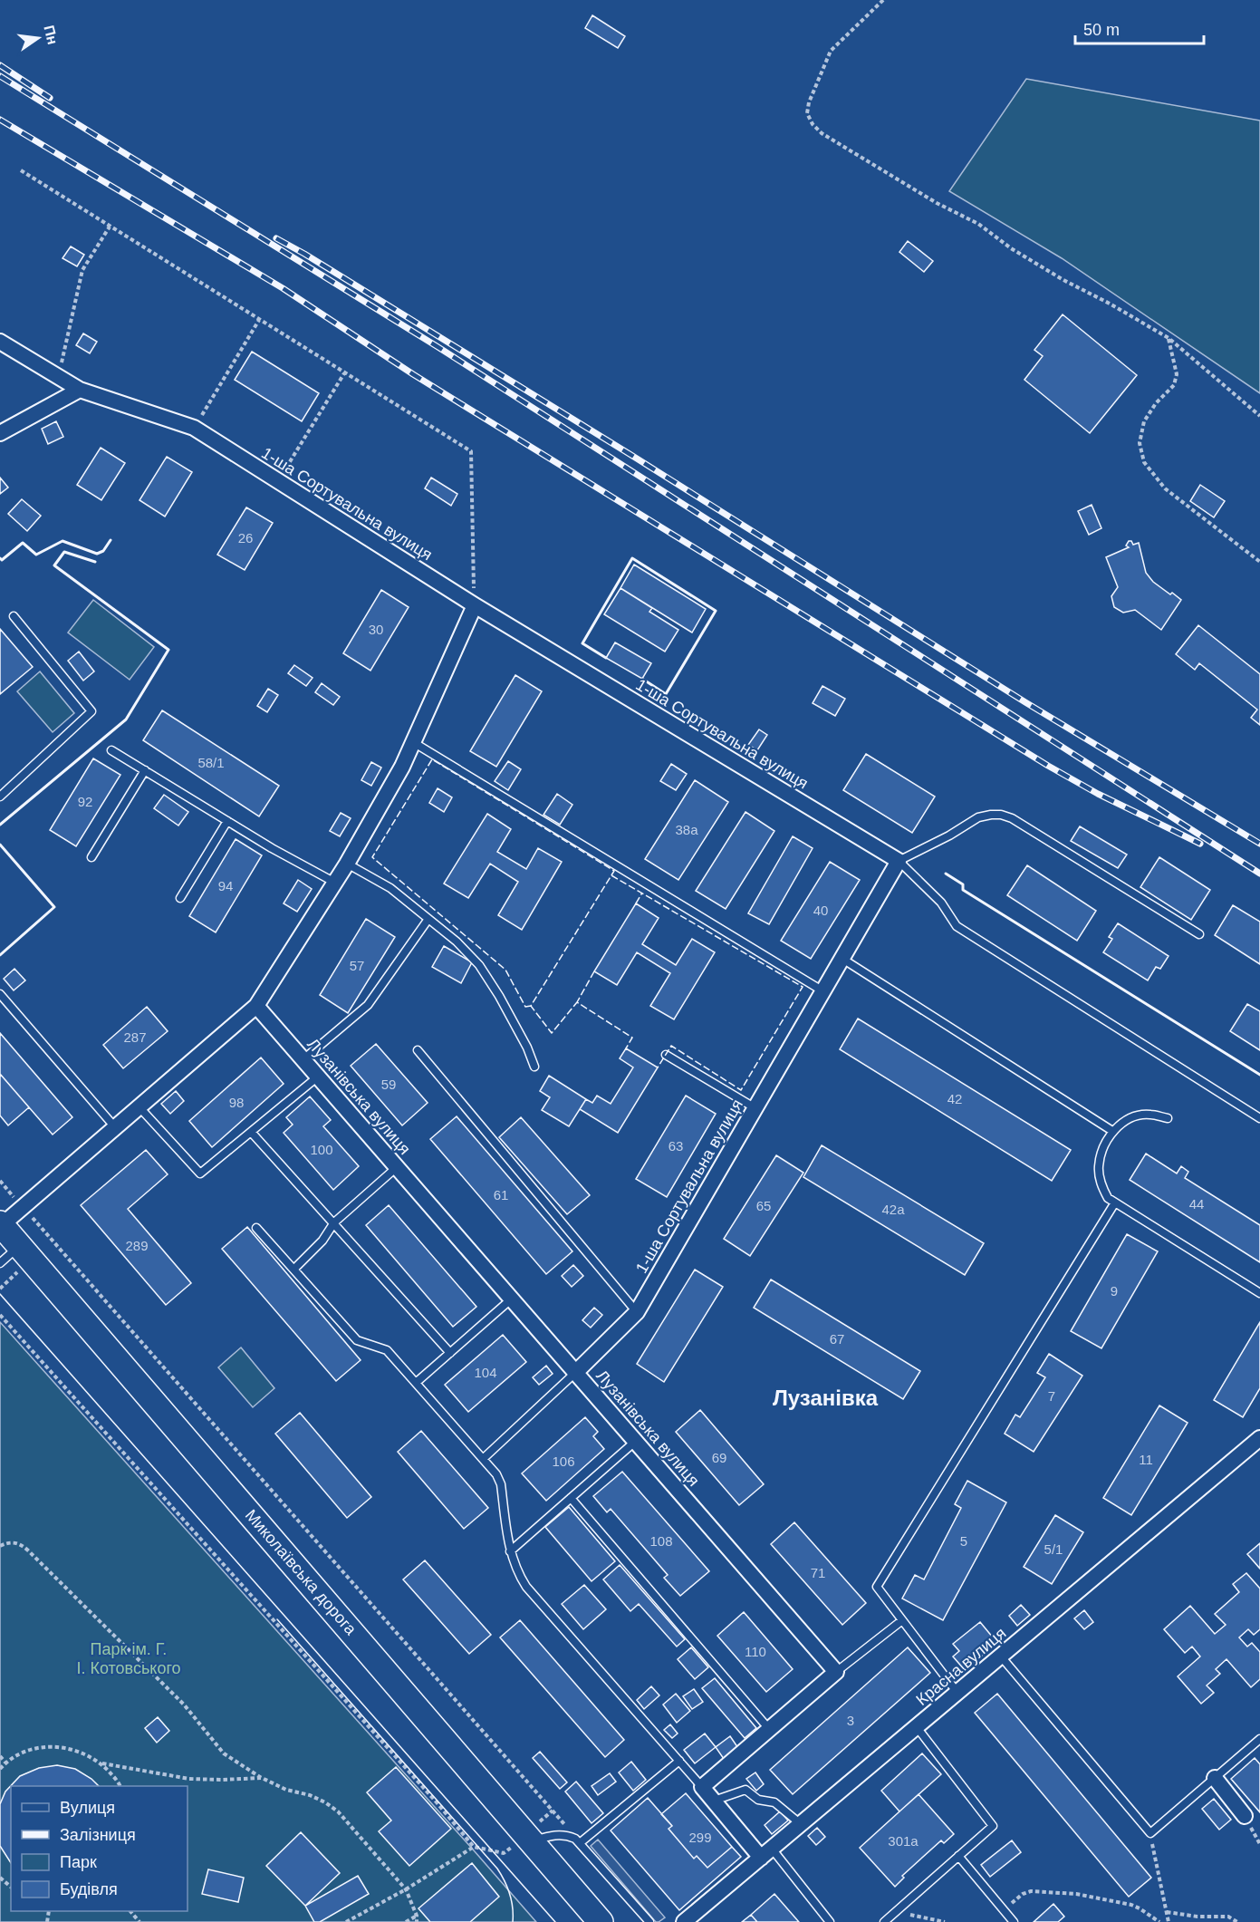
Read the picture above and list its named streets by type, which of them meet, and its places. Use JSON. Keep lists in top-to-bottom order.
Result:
{
  "streets": {
    "main road": ["Миколаївська дорога"],
    "street": ["1-ша Сортувальна вулиця", "Лузанівська вулиця", "Красна вулиця"]
  },
  "crossings": [
    ["1-ша Сортувальна вулиця", "Лузанівська вулиця"]
  ],
  "districts": ["Лузанівка"],
  "parks": ["Парк ім. Г. І. Котовського"],
  "house_numbers": [
    "26",
    "30",
    "58/1",
    "92",
    "38а",
    "94",
    "40",
    "57",
    "287",
    "59",
    "42",
    "98",
    "63",
    "100",
    "61",
    "44",
    "65",
    "42а",
    "289",
    "9",
    "67",
    "104",
    "7",
    "69",
    "11",
    "106",
    "108",
    "5",
    "5/1",
    "71",
    "110",
    "3",
    "299",
    "301а"
  ],
  "legend": [
    "Вулиця",
    "Залізниця",
    "Парк",
    "Будівля"
  ],
  "scale_bar": "50 m",
  "north": "right"
}
